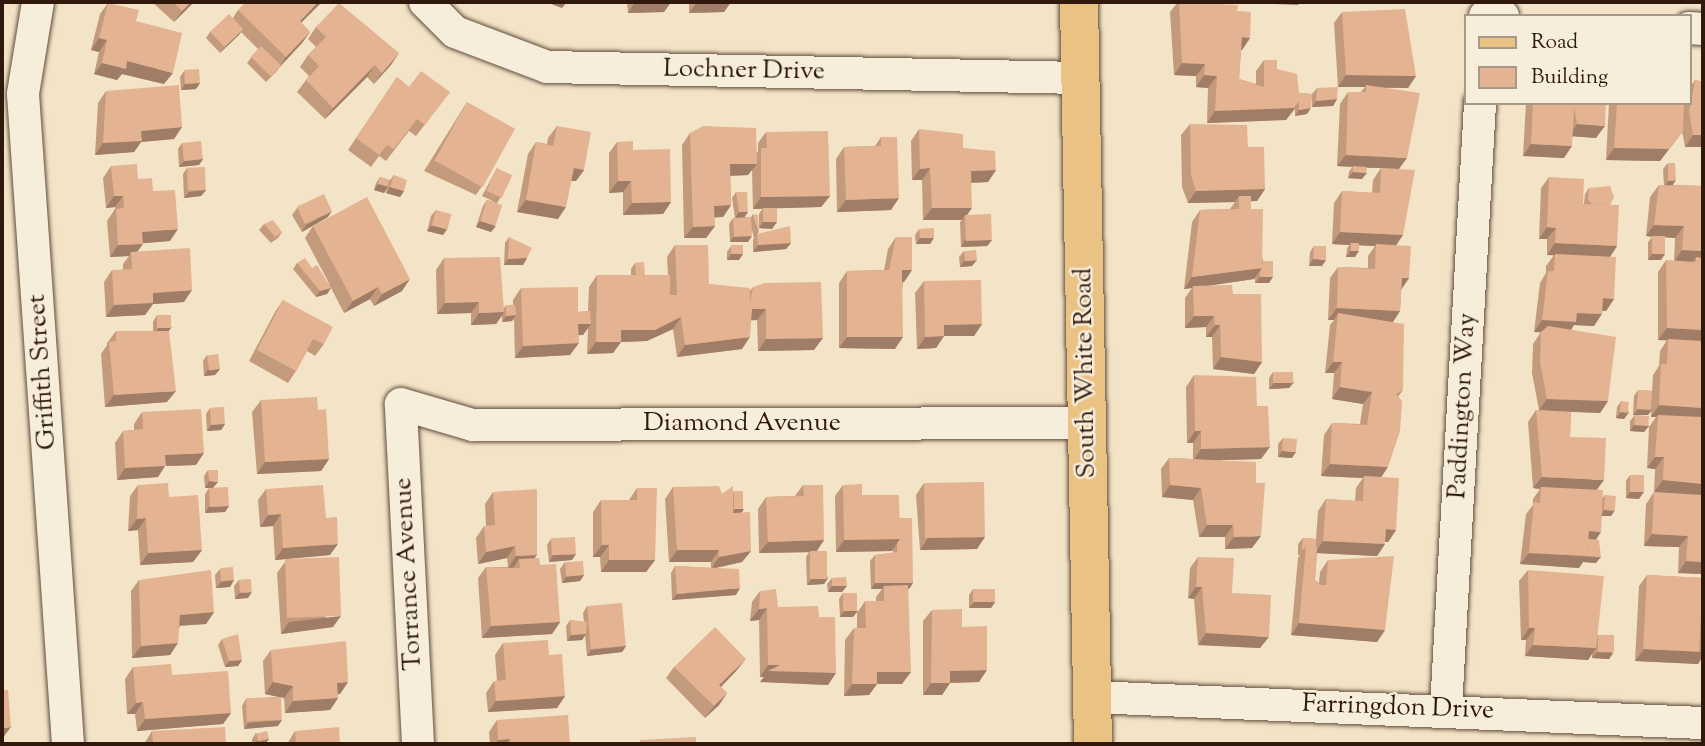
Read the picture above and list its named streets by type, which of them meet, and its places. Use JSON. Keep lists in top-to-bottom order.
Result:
{
  "streets": {
    "main road": ["South White Road"],
    "street": [
      "Lochner Drive",
      "Griffith Street",
      "Paddington Way",
      "Diamond Avenue",
      "Torrance Avenue",
      "Farringdon Drive"
    ]
  },
  "crossings": [
    ["Lochner Drive", "South White Road"],
    ["South White Road", "Diamond Avenue"],
    ["South White Road", "Farringdon Drive"],
    ["Paddington Way", "Farringdon Drive"],
    ["Diamond Avenue", "Torrance Avenue"]
  ],
  "legend": ["Road", "Building"]
}
